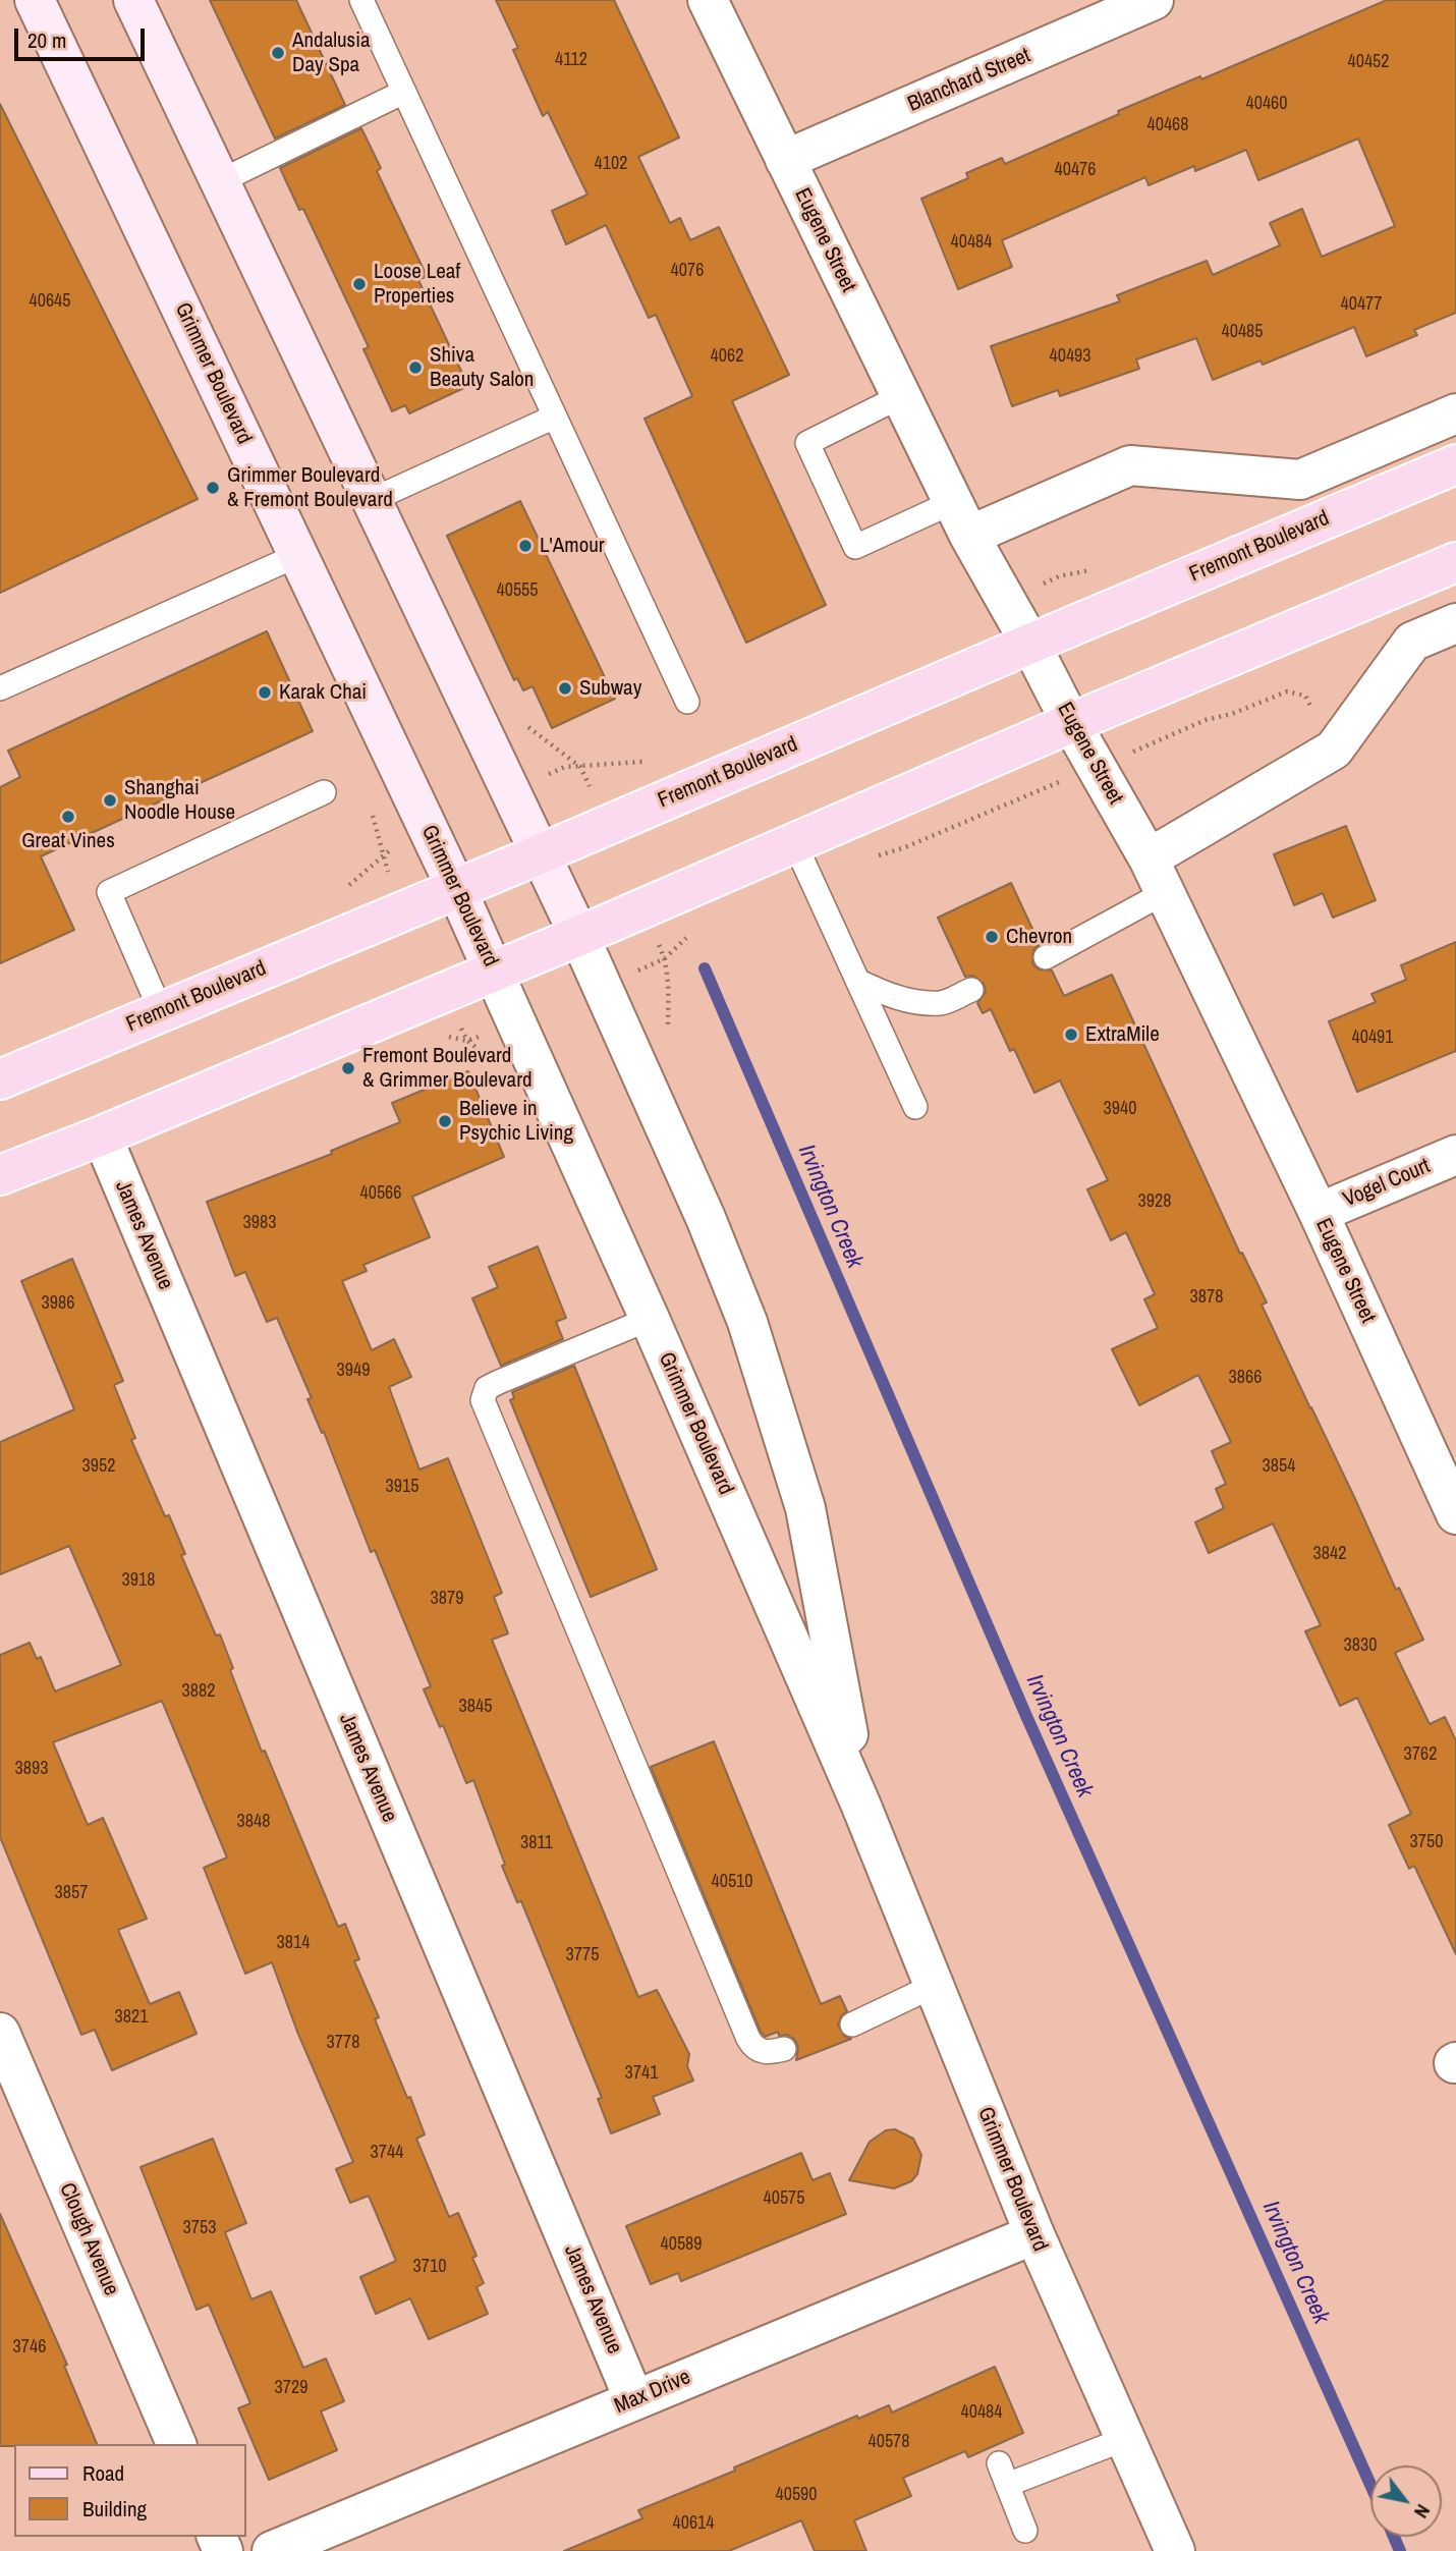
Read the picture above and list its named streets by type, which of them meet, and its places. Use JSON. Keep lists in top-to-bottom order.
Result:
{
  "streets": {
    "main road": ["Grimmer Boulevard", "Fremont Boulevard"],
    "street": [
      "Blanchard Street",
      "Eugene Street",
      "Vogel Court",
      "James Avenue",
      "Clough Avenue",
      "Max Drive"
    ]
  },
  "crossings": [
    ["Blanchard Street", "Eugene Street"],
    ["Eugene Street", "Fremont Boulevard"],
    ["Eugene Street", "Vogel Court"],
    ["Grimmer Boulevard", "Fremont Boulevard"],
    ["Grimmer Boulevard", "Max Drive"],
    ["James Avenue", "Max Drive"]
  ],
  "water": ["Irvington Creek"],
  "places": [
    "Andalusia Day Spa",
    "Loose Leaf Properties",
    "Shiva Beauty Salon",
    "Grimmer Boulevard & Fremont Boulevard",
    "L'Amour",
    "Subway",
    "Karak Chai",
    "Shanghai Noodle House",
    "Great Vines",
    "Chevron",
    "ExtraMile",
    "Fremont Boulevard & Grimmer Boulevard",
    "Believe in Psychic Living"
  ],
  "house_numbers": [
    "4112",
    "40452",
    "40460",
    "40468",
    "4102",
    "40476",
    "40484",
    "4076",
    "40645",
    "40477",
    "40485",
    "4062",
    "40493",
    "40555",
    "40491",
    "3940",
    "40566",
    "3928",
    "3983",
    "3878",
    "3986",
    "3949",
    "3866",
    "3952",
    "3854",
    "3915",
    "3842",
    "3918",
    "3879",
    "3830",
    "3882",
    "3845",
    "3762",
    "3893",
    "3848",
    "3750",
    "3811",
    "40510",
    "3857",
    "3814",
    "3775",
    "3821",
    "3778",
    "3741",
    "3744",
    "40575",
    "3753",
    "40589",
    "3710",
    "3746",
    "3729",
    "40484",
    "40578",
    "40590",
    "40614"
  ],
  "legend": ["Road", "Building"],
  "scale_bar": "20 m",
  "north": "bottom right"
}
